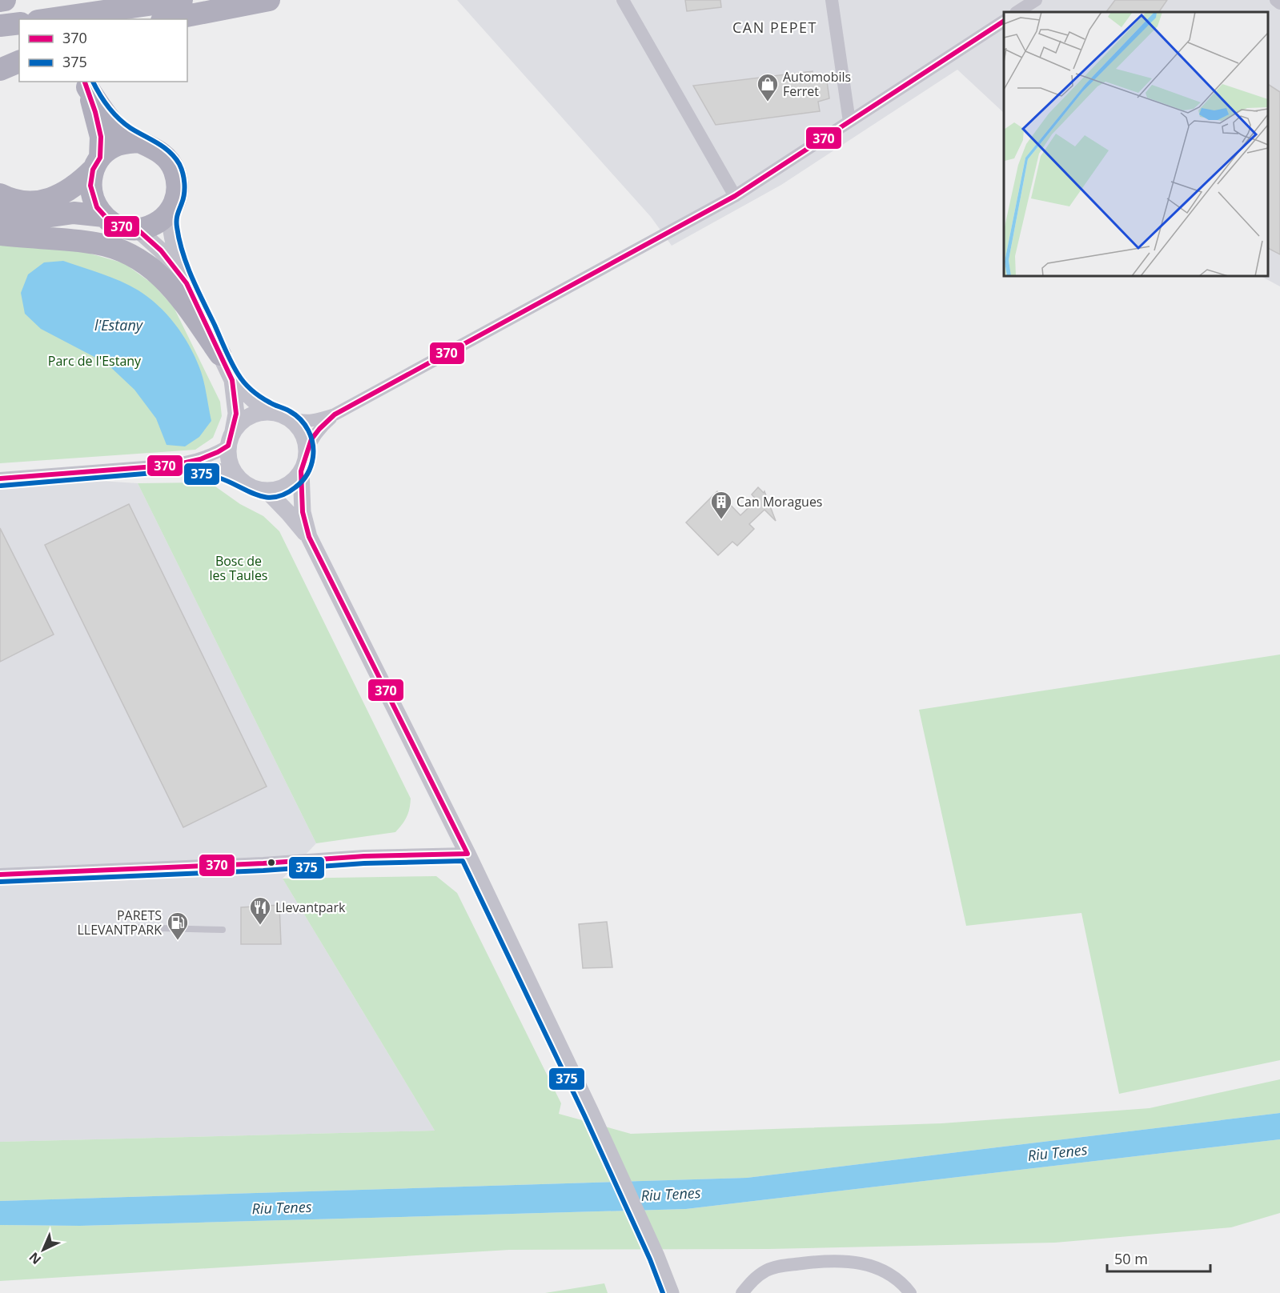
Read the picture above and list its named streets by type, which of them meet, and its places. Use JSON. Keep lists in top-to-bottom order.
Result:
{
  "districts": ["CAN PEPET"],
  "water": ["l'Estany", "Riu Tenes"],
  "parks": ["Parc de l'Estany", "Bosc de les Taules"],
  "places": {
    "shop": ["Automobils Ferret"],
    "building": ["Can Moragues"],
    "restaurant": ["Llevantpark"],
    "fuel station": ["PARETS LLEVANTPARK"]
  },
  "lines": ["transit line 370", "transit line 375"],
  "legend": ["370", "375"],
  "scale_bar": "50 m",
  "north": "bottom left"
}
